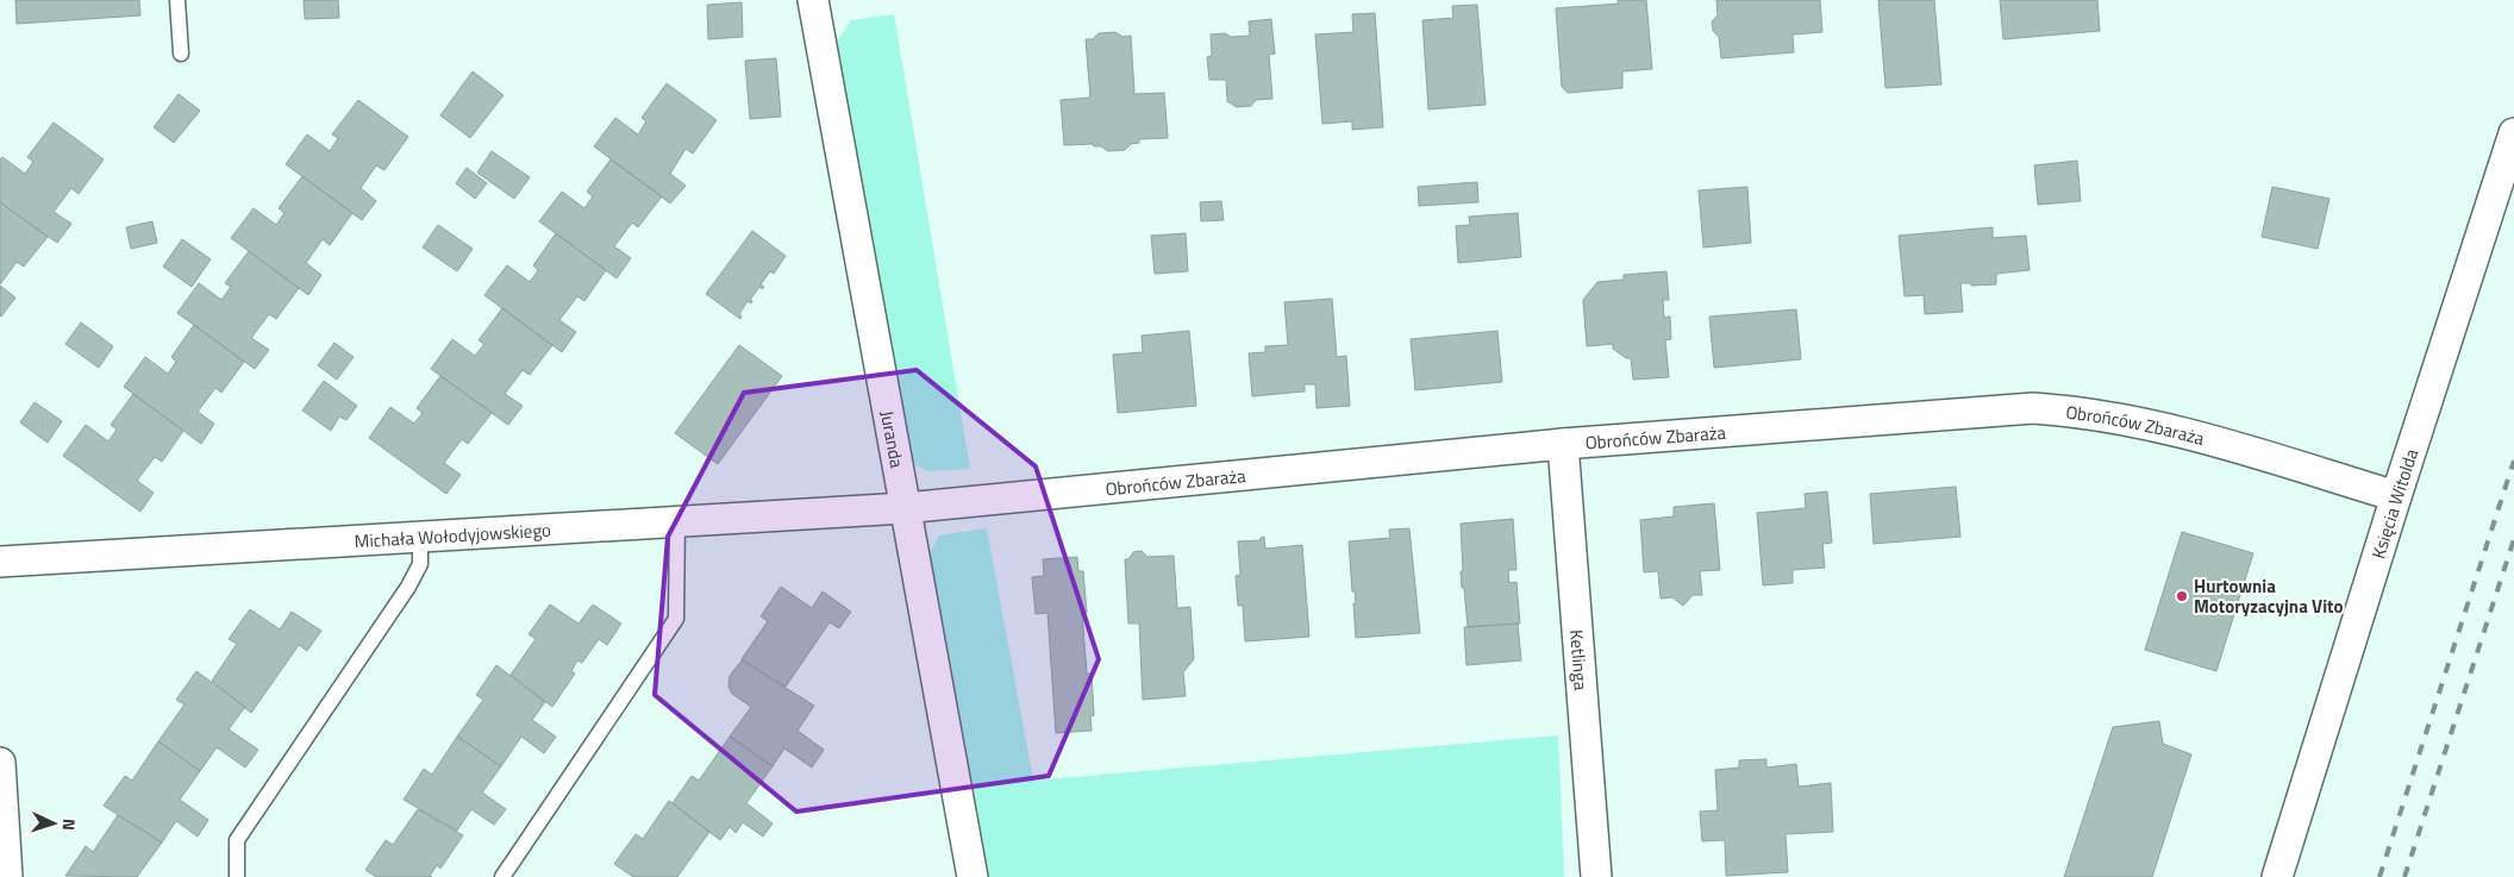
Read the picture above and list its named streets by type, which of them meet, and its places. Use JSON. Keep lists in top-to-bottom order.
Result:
{
  "streets": {
    "street": [
      "Obrońców Zbaraża",
      "Juranda",
      "Księcia Witolda",
      "Michała Wołodyjowskiego",
      "Ketlinga"
    ]
  },
  "crossings": [
    ["Obrońców Zbaraża", "Juranda"],
    ["Obrońców Zbaraża", "Księcia Witolda"],
    ["Obrońców Zbaraża", "Michała Wołodyjowskiego"],
    ["Obrońców Zbaraża", "Ketlinga"],
    ["Juranda", "Michała Wołodyjowskiego"]
  ],
  "places": ["Hurtownia Motoryzacyjna Vito"],
  "north": "right"
}
